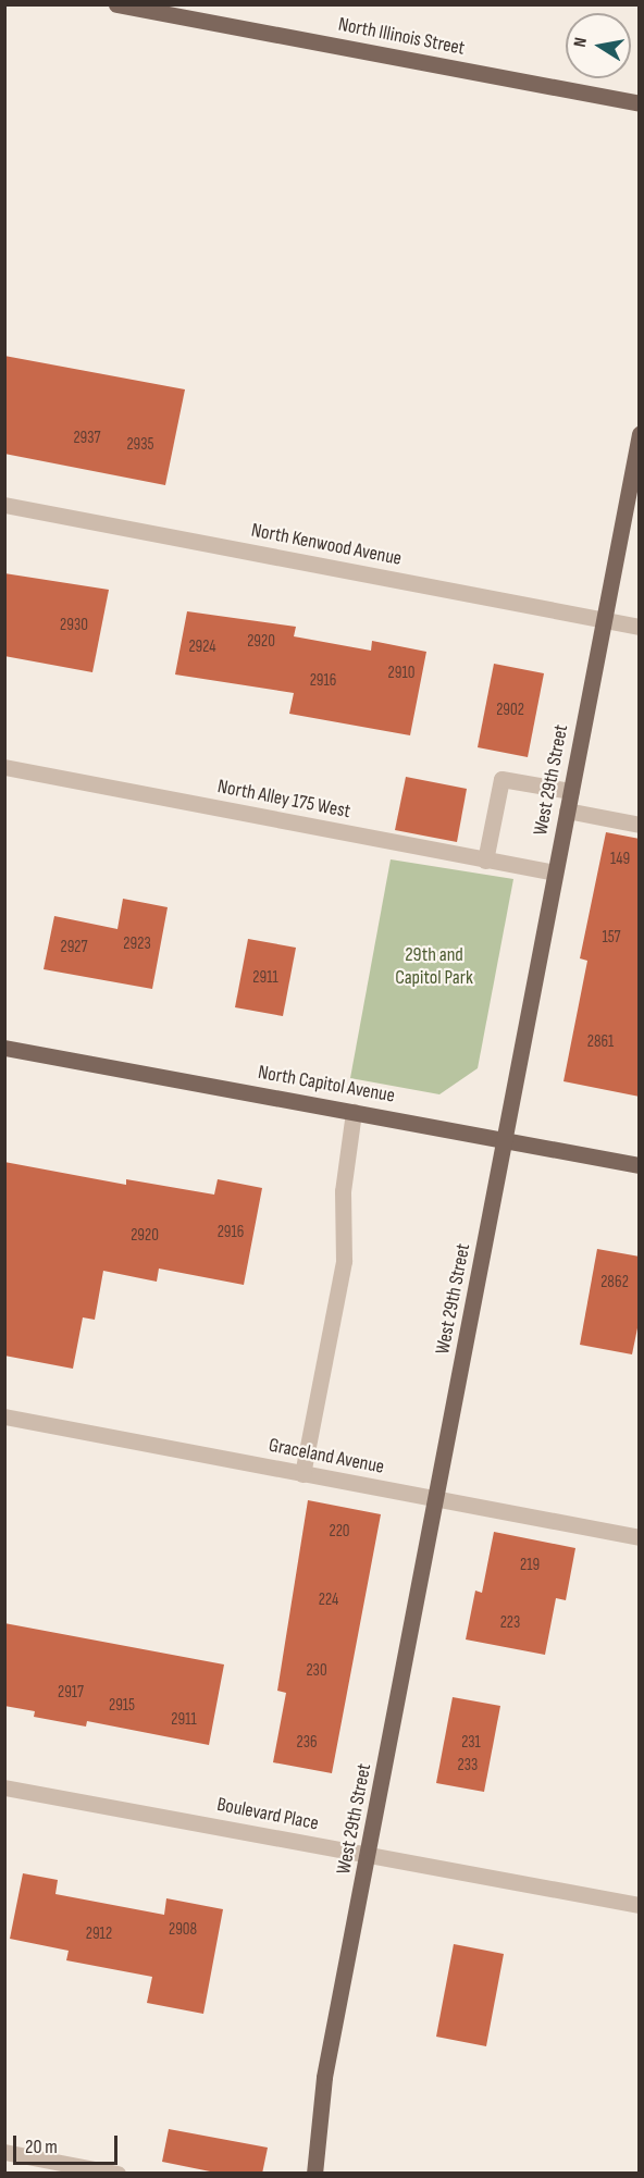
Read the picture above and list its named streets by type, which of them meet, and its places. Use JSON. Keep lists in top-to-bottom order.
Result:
{
  "streets": {
    "main road": ["North Illinois Street", "West 29th Street", "North Capitol Avenue"],
    "street": [
      "North Kenwood Avenue",
      "North Alley 175 West",
      "Graceland Avenue",
      "Boulevard Place"
    ]
  },
  "crossings": [
    ["North Kenwood Avenue", "West 29th Street"],
    ["West 29th Street", "North Alley 175 West"],
    ["West 29th Street", "North Capitol Avenue"],
    ["West 29th Street", "Graceland Avenue"],
    ["West 29th Street", "Boulevard Place"]
  ],
  "parks": ["29th and Capitol Park"],
  "house_numbers": [
    "2937",
    "2935",
    "2930",
    "2920",
    "2924",
    "2910",
    "2916",
    "2902",
    "149",
    "157",
    "2923",
    "2927",
    "2911",
    "2861",
    "2916",
    "2920",
    "2862",
    "220",
    "219",
    "224",
    "223",
    "230",
    "2917",
    "2915",
    "2911",
    "236",
    "231",
    "233",
    "2908",
    "2912"
  ],
  "scale_bar": "20 m",
  "north": "left"
}
